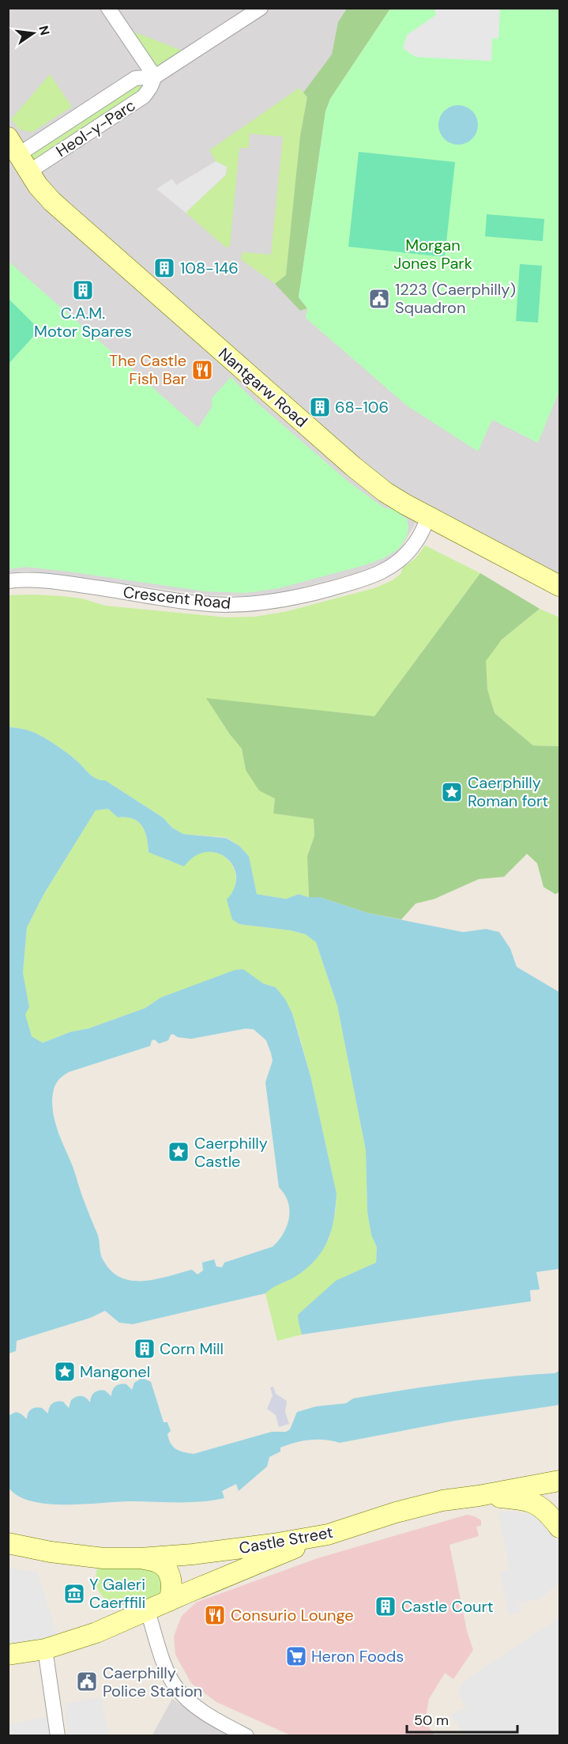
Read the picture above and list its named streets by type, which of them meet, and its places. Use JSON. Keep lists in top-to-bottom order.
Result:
{
  "streets": {
    "main road": ["Nantgarw Road", "Castle Street"],
    "street": ["Heol-y-Parc", "Crescent Road"]
  },
  "crossings": [
    ["Heol-y-Parc", "Nantgarw Road"],
    ["Nantgarw Road", "Crescent Road"]
  ],
  "parks": ["Morgan Jones Park"],
  "places": {
    "building": [
      "108-146",
      "C.A.M. Motor Spares",
      "68-106",
      "Corn Mill",
      "Castle Court"
    ],
    "public building": ["1223 (Caerphilly) Squadron", "Caerphilly Police Station"],
    "restaurant": ["The Castle Fish Bar", "Consurio Lounge"],
    "place": ["Caerphilly Roman fort", "Caerphilly Castle", "Mangonel"],
    "museum": ["Y Galeri Caerffili"],
    "supermarket": ["Heron Foods"]
  },
  "scale_bar": "50 m",
  "north": "right"
}
